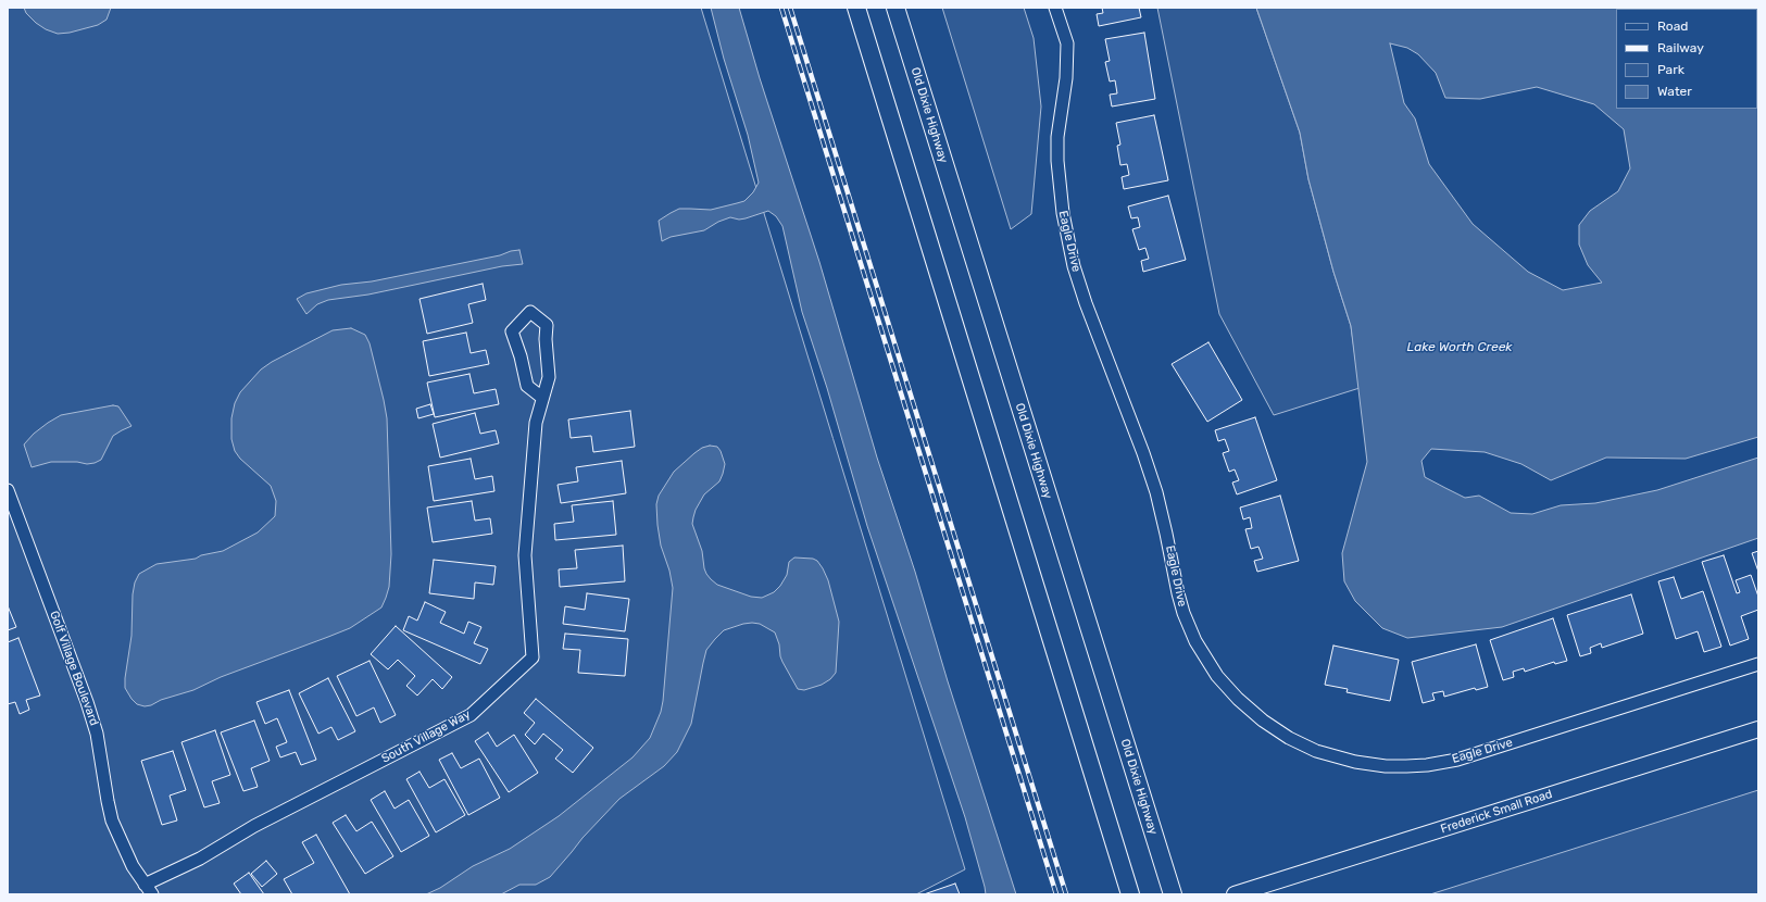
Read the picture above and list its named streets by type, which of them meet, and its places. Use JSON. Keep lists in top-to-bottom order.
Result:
{
  "streets": {
    "main road": ["Old Dixie Highway"],
    "street": [
      "Eagle Drive",
      "Golf Village Boulevard",
      "South Village Way",
      "Frederick Small Road"
    ]
  },
  "crossings": [
    ["Golf Village Boulevard", "South Village Way"]
  ],
  "water": ["Lake Worth Creek"],
  "legend": [
    "Road",
    "Railway",
    "Park",
    "Water"
  ]
}
